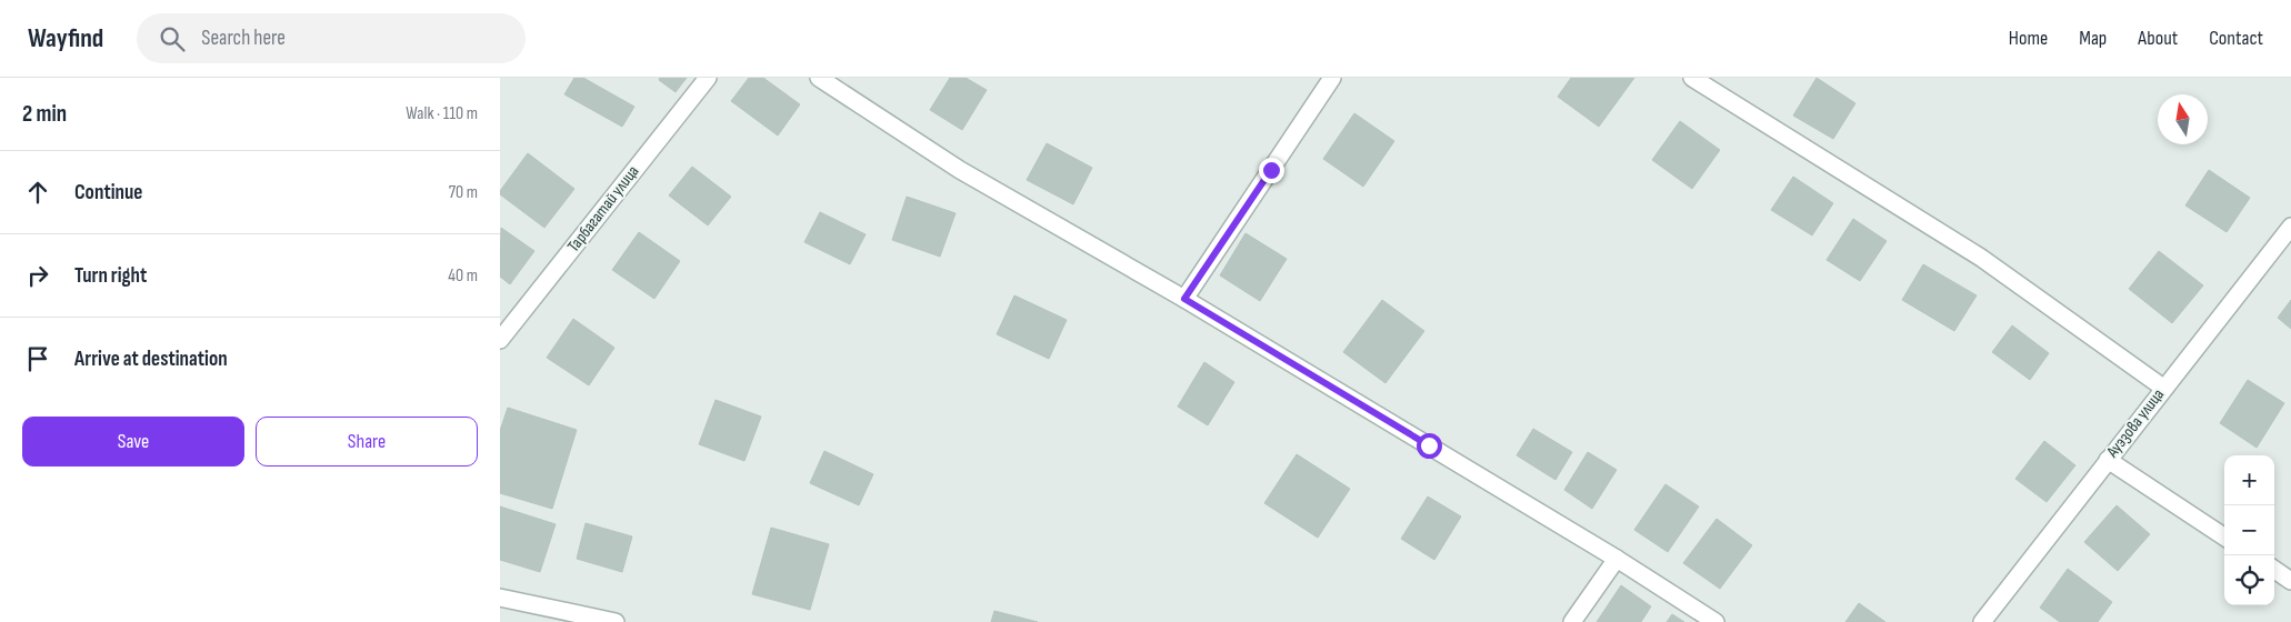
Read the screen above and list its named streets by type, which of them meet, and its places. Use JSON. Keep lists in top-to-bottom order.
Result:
{
  "streets": {
    "street": ["Тарбагатай улица", "Ауэзова улица"]
  },
  "north": "top",
  "page": {
    "header": "Wayfind",
    "search": "Search here",
    "nav": [
      "Home",
      "Map",
      "About",
      "Contact"
    ],
    "heading": ["2 min", "Walk · 110 m"],
    "list": [
      ["Continue", "70 m"],
      ["Turn right", "40 m"],
      "Arrive at destination"
    ],
    "buttons": ["Save", "Share"],
    "map_buttons": ["+", "−"]
  }
}
